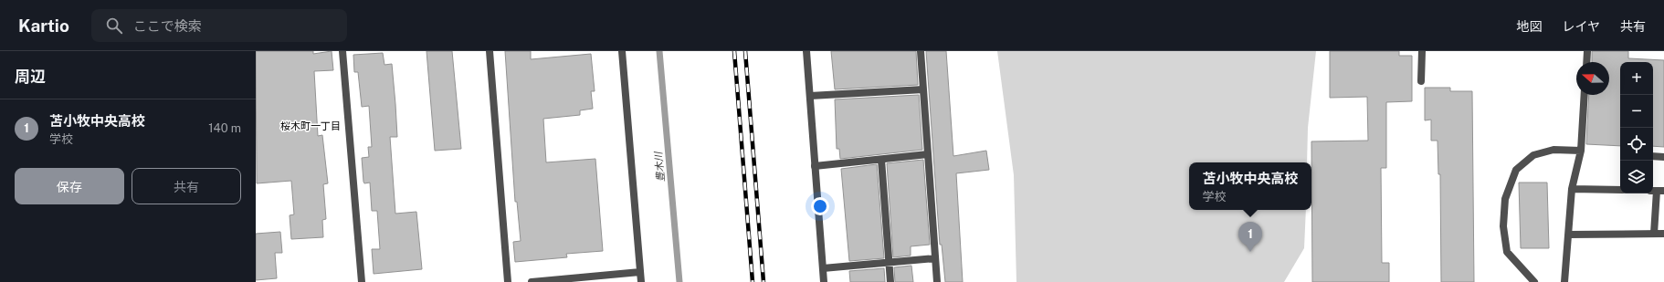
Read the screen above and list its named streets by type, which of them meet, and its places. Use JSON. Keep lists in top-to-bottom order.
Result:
{
  "districts": ["桜木町一丁目"],
  "water": ["豊木川"],
  "north": "left",
  "page": {
    "header": "Kartio",
    "search": "ここで検索",
    "nav": ["地図", "レイヤ", "共有"],
    "heading": "周辺",
    "map_buttons": ["+", "−"],
    "list": [
      {
        "mark": "1",
        "name": "苫小牧中央高校",
        "note": "学校",
        "value": "140 m"
      }
    ],
    "buttons": ["保存", "共有"],
    "popup": ["苫小牧中央高校", "学校"],
    "pins": "1"
  }
}
